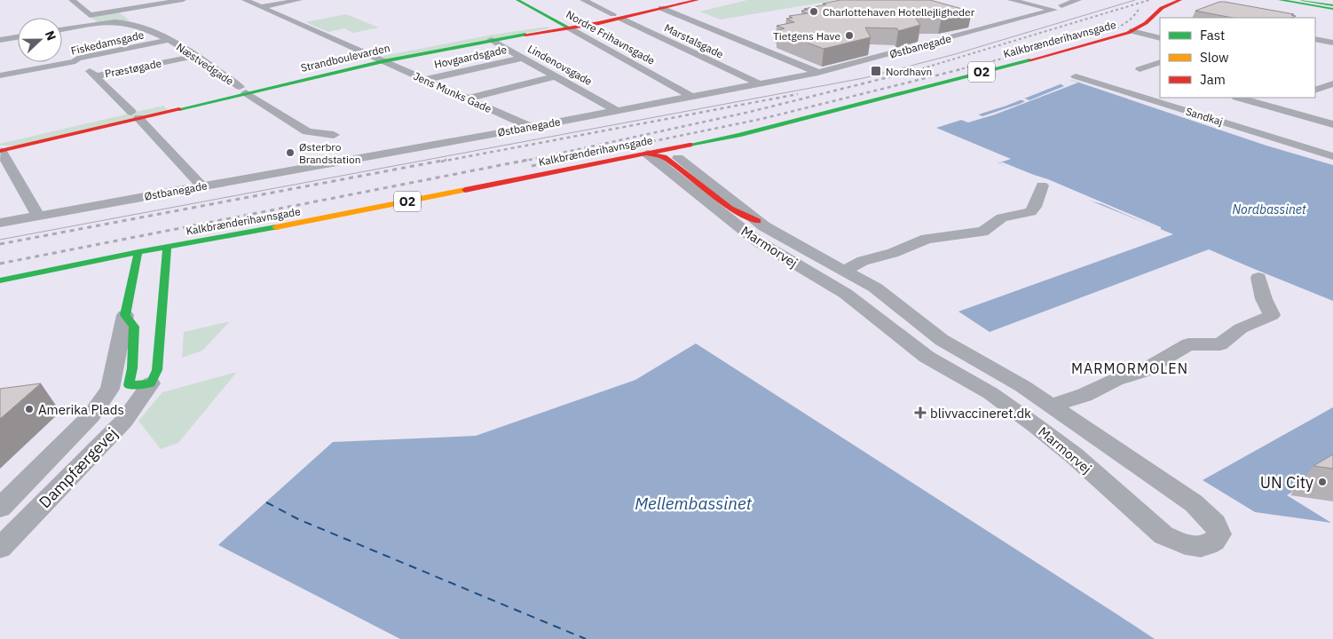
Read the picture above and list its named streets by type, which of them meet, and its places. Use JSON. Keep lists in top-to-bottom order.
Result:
{
  "streets": {
    "main road": [
      "Nordre Frihavnsgade",
      "Kalkbrænderihavnsgade",
      "Strandboulevarden",
      "O2",
      "Dampfærgevej"
    ],
    "street": [
      "Marstalsgade",
      "Fiskedamsgade",
      "Østbanegade",
      "Hovgaardsgade",
      "Næstvedgade",
      "Lindenovsgade",
      "Præstøgade",
      "Jens Munks Gade",
      "Sandkaj",
      "Marmorvej"
    ]
  },
  "crossings": [
    ["Nordre Frihavnsgade", "Østbanegade"],
    ["Nordre Frihavnsgade", "Strandboulevarden"],
    ["Kalkbrænderihavnsgade", "Marmorvej"],
    ["Kalkbrænderihavnsgade", "Dampfærgevej"],
    ["Marstalsgade", "Østbanegade"],
    ["Marstalsgade", "Strandboulevarden"],
    ["Fiskedamsgade", "Næstvedgade"],
    ["Fiskedamsgade", "Præstøgade"],
    ["Østbanegade", "Lindenovsgade"],
    ["Østbanegade", "Præstøgade"],
    ["Østbanegade", "Jens Munks Gade"],
    ["Hovgaardsgade", "Lindenovsgade"],
    ["Hovgaardsgade", "Jens Munks Gade"],
    ["Strandboulevarden", "Næstvedgade"],
    ["Strandboulevarden", "Lindenovsgade"],
    ["Strandboulevarden", "Præstøgade"],
    ["Strandboulevarden", "Jens Munks Gade"],
    ["Næstvedgade", "Præstøgade"]
  ],
  "districts": ["MARMORMOLEN"],
  "water": ["Nordbassinet", "Mellembassinet"],
  "places": {
    "other": [
      "Charlottehaven Hotellejligheder",
      "Tietgens Have",
      "Østerbro Brandstation",
      "Amerika Plads",
      "UN City"
    ],
    "transit": ["Nordhavn"],
    "health": ["blivvaccineret.dk"]
  },
  "legend": ["Fast", "Slow", "Jam"],
  "north": "right"
}
